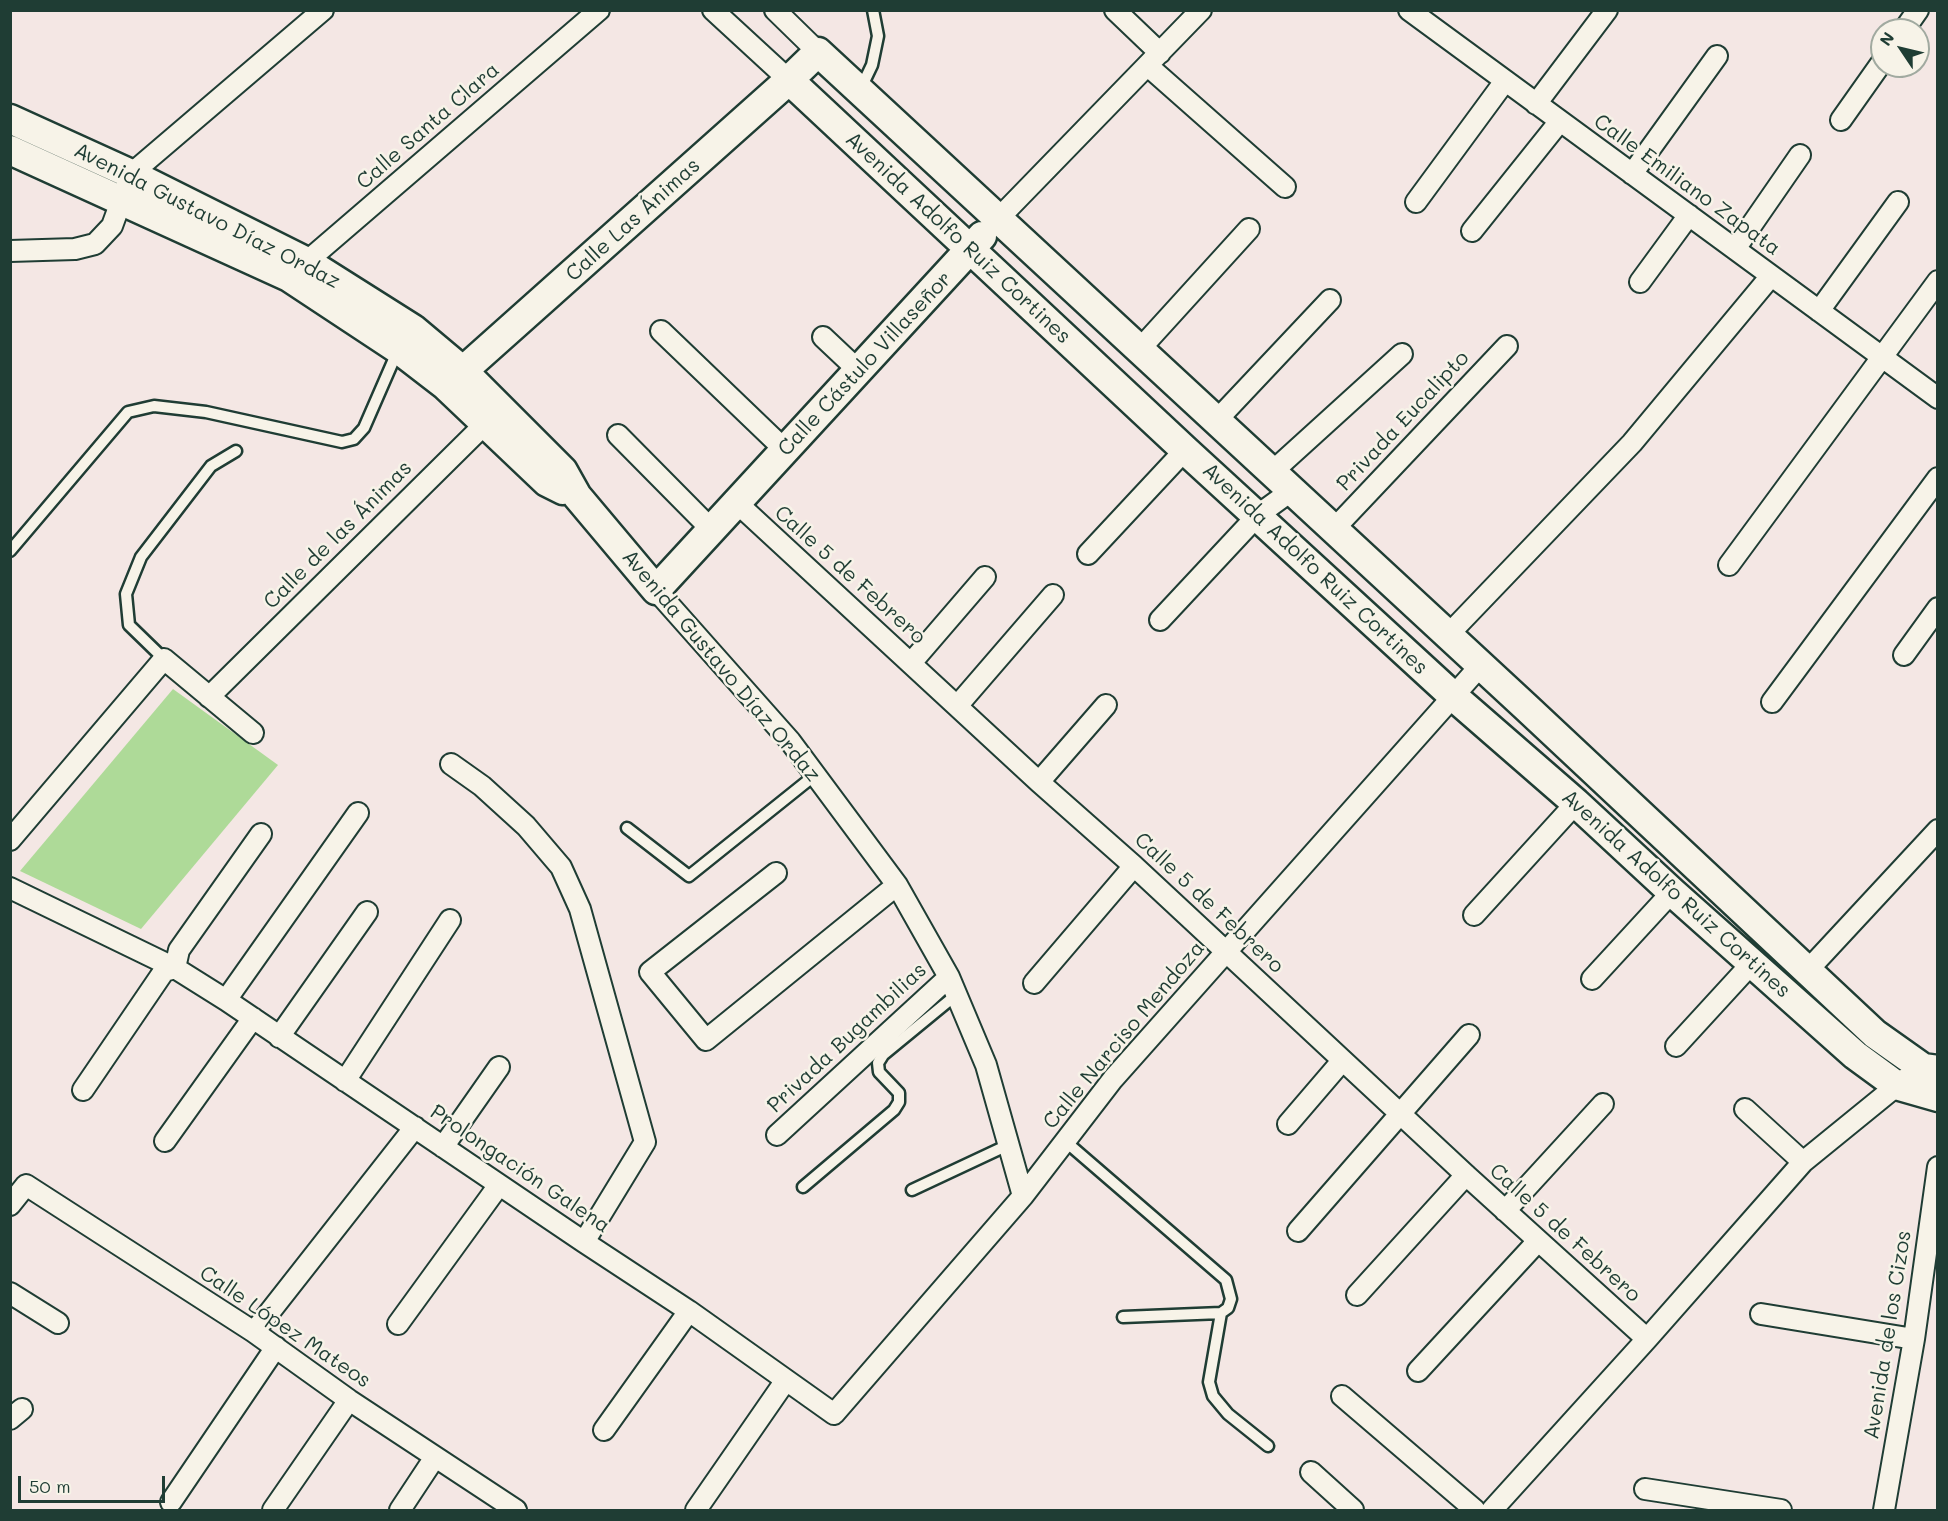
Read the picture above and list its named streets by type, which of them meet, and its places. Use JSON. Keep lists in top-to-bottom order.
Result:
{
  "streets": {
    "street": [
      "Calle Santa Clara",
      "Calle Emiliano Zapata",
      "Avenida Gustavo Díaz Ordaz",
      "Calle Las Ánimas",
      "Avenida Adolfo Ruiz Cortines",
      "Calle Cástulo Villaseñor",
      "Privada Eucalipto",
      "Calle de las Ánimas",
      "Calle 5 de Febrero",
      "Calle Narciso Mendoza",
      "Privada Bugambilias",
      "Prolongación Galena",
      "Calle López Mateos",
      "Avenida de los Cizos"
    ]
  },
  "crossings": [
    ["Calle Santa Clara", "Avenida Gustavo Díaz Ordaz"],
    ["Avenida Gustavo Díaz Ordaz", "Calle Las Ánimas"],
    ["Avenida Gustavo Díaz Ordaz", "Calle Cástulo Villaseñor"],
    ["Avenida Gustavo Díaz Ordaz", "Calle de las Ánimas"],
    ["Avenida Gustavo Díaz Ordaz", "Calle Narciso Mendoza"],
    ["Avenida Gustavo Díaz Ordaz", "Privada Bugambilias"],
    ["Calle Las Ánimas", "Avenida Adolfo Ruiz Cortines"],
    ["Avenida Adolfo Ruiz Cortines", "Calle Cástulo Villaseñor"],
    ["Avenida Adolfo Ruiz Cortines", "Privada Eucalipto"],
    ["Avenida Adolfo Ruiz Cortines", "Calle Narciso Mendoza"],
    ["Calle Cástulo Villaseñor", "Calle 5 de Febrero"],
    ["Calle 5 de Febrero", "Calle Narciso Mendoza"],
    ["Calle Narciso Mendoza", "Prolongación Galena"]
  ],
  "scale_bar": "50 m",
  "north": "top left"
}
